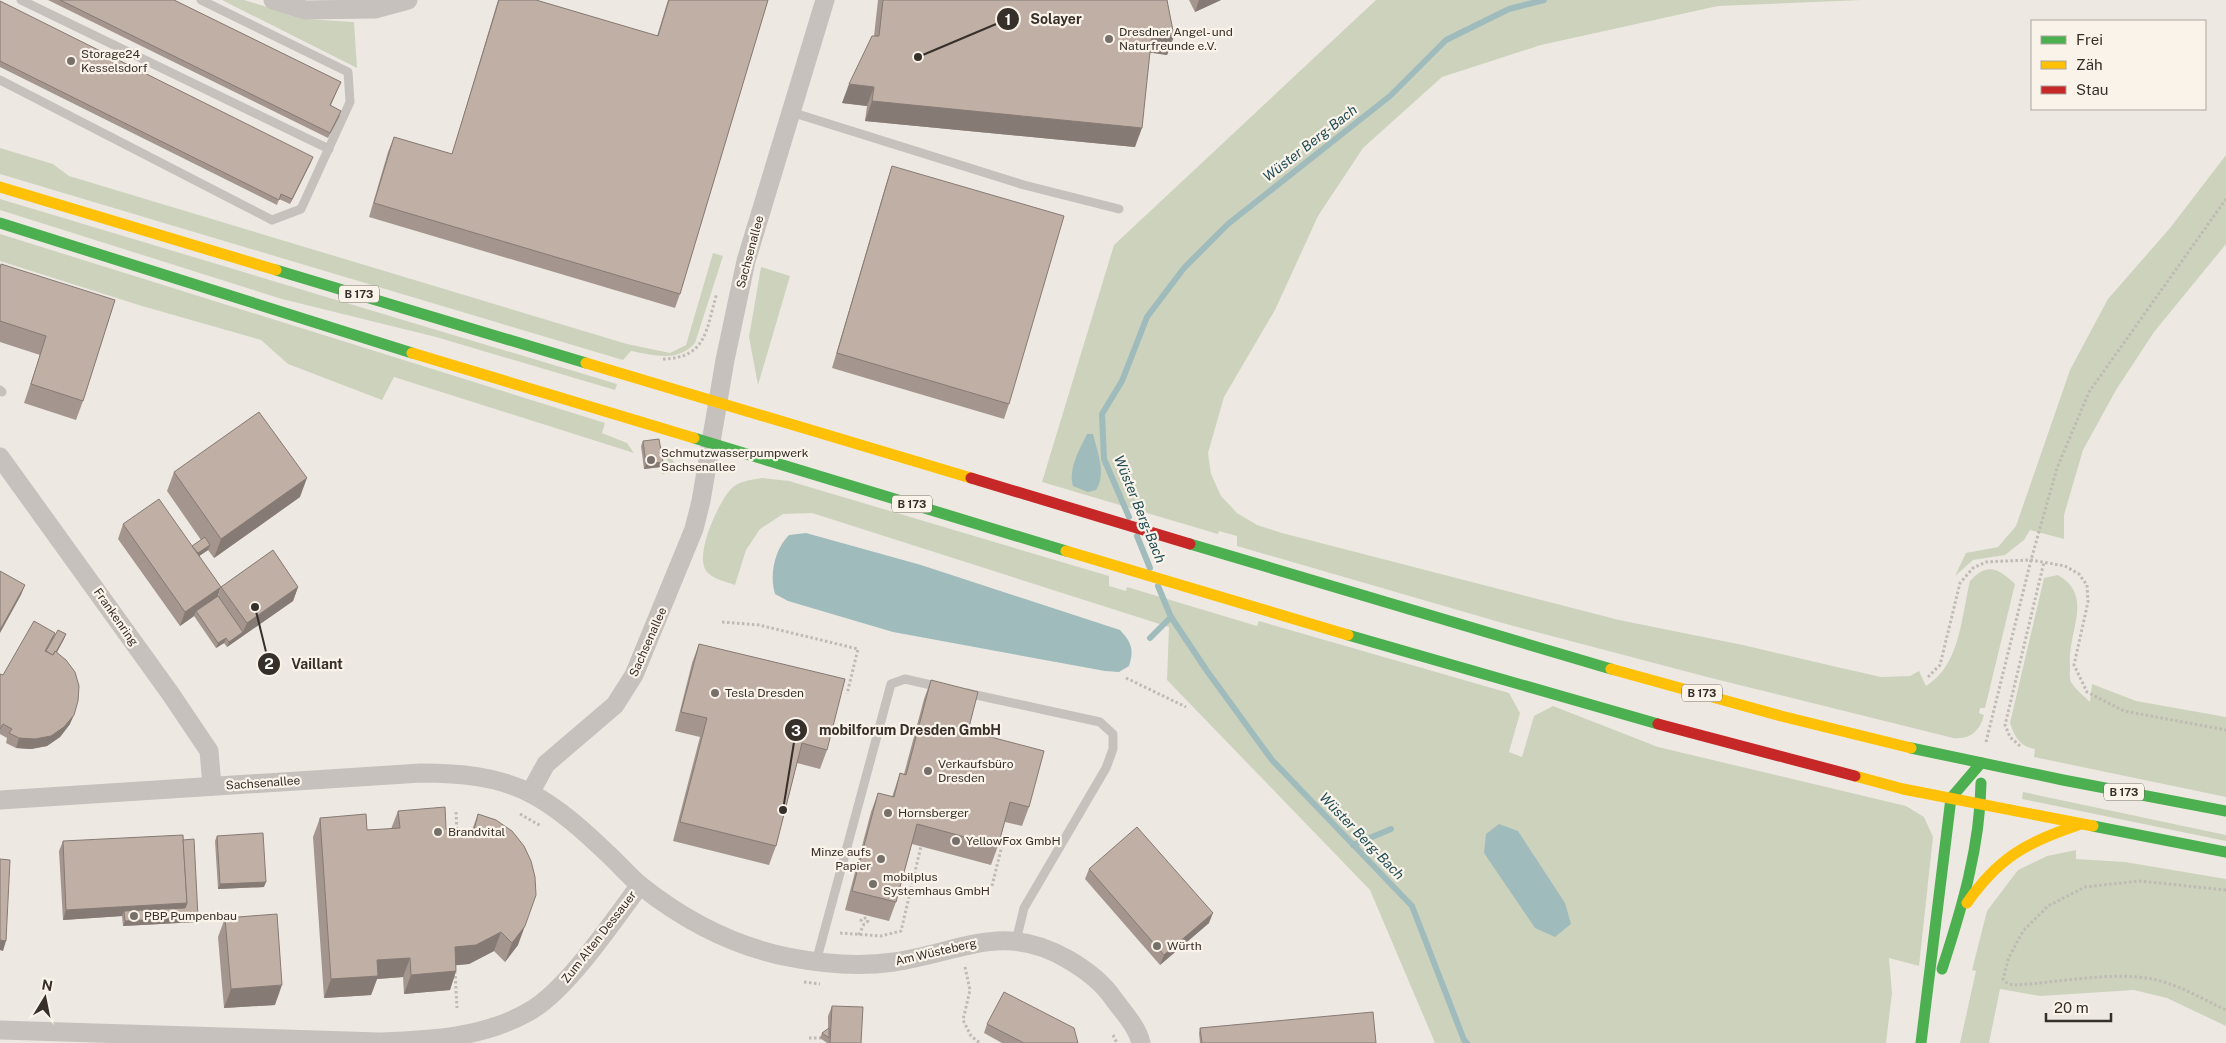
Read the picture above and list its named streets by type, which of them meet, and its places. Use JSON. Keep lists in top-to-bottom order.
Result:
{
  "streets": {
    "main road": ["B 173"],
    "street": [
      "Sachsenallee",
      "Frankenring",
      "Zum Alten Dessauer",
      "Am Wüsteberg"
    ]
  },
  "crossings": [
    ["Sachsenallee", "B 173"],
    ["Sachsenallee", "Frankenring"],
    ["Sachsenallee", "Am Wüsteberg"],
    ["Zum Alten Dessauer", "Am Wüsteberg"]
  ],
  "water": ["Wüster Berg-Bach"],
  "places": [
    "Dresdner Angel- und Naturfreunde e.V.",
    "Solayer",
    "Storage24 Kesselsdorf",
    "Schmutzwasserpumpwerk Sachsenallee",
    "Vaillant",
    "Tesla Dresden",
    "Verkaufsbüro Dresden",
    "mobilforum Dresden GmbH",
    "Hornsberger",
    "Brandvital",
    "YellowFox GmbH",
    "Minze aufs Papier",
    "mobilplus Systemhaus GmbH",
    "PBP Pumpenbau",
    "Würth"
  ],
  "legend": ["Frei", "Zäh", "Stau"],
  "scale_bar": "20 m",
  "north": "top"
}
